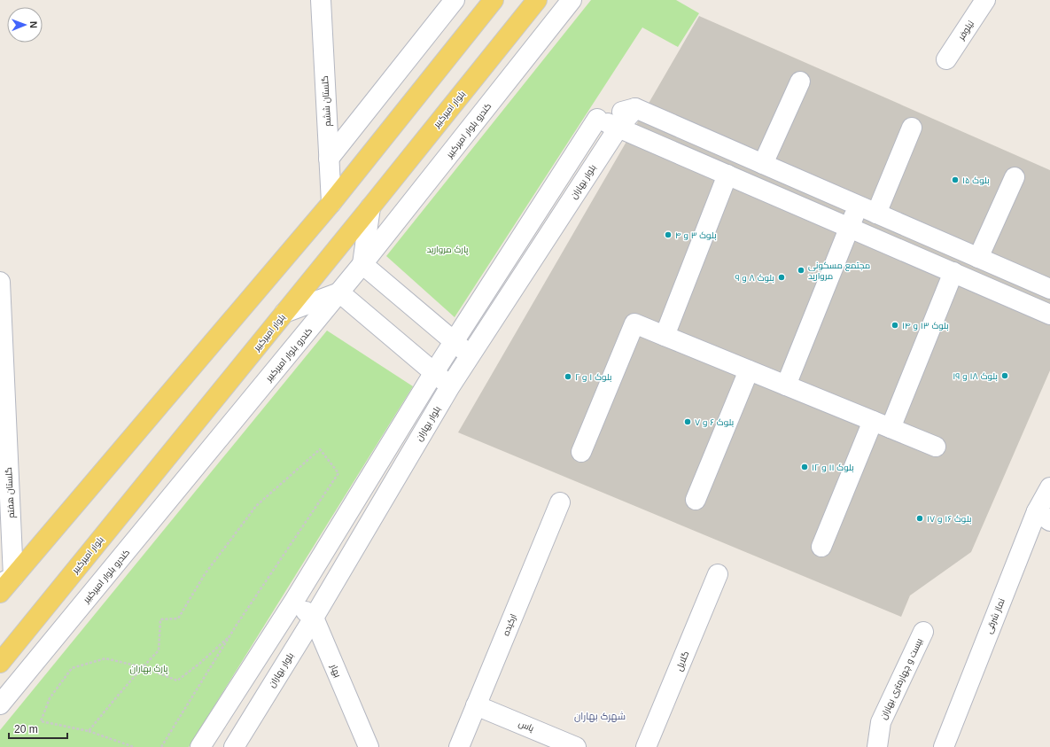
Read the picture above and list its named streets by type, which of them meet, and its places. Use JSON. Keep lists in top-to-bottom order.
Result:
{
  "streets": {
    "main road": ["بلوار امیرکبیر"],
    "street": [
      "نیلوفر",
      "گلستان ششم",
      "کندرو بلوار امیرکبیر",
      "بلوار بهاران",
      "گلستان هفتم",
      "نماز شرقی",
      "ارکیده",
      "گلایل",
      "بهار",
      "بیست و چهارمتری بهاران",
      "یاس"
    ]
  },
  "crossings": [
    ["بلوار بهاران", "بهار"],
    ["ارکیده", "یاس"]
  ],
  "districts": ["شهرک بهاران"],
  "parks": ["پارک مروارید", "پارک بهاران"],
  "places": [
    "بلوک ۱۵",
    "بلوک ۳ و ۴",
    "مجتمع مسکونی مروارید",
    "بلوک ۸ و ۹",
    "بلوک ۱۳ و ۱۴",
    "بلوک ۱۸ و ۱۹",
    "بلوک ۱ و ۲",
    "بلوک ۶ و ۷",
    "بلوک ۱۱ و ۱۲",
    "بلوک ۱۶ و ۱۷"
  ],
  "scale_bar": "20 m",
  "north": "right"
}
